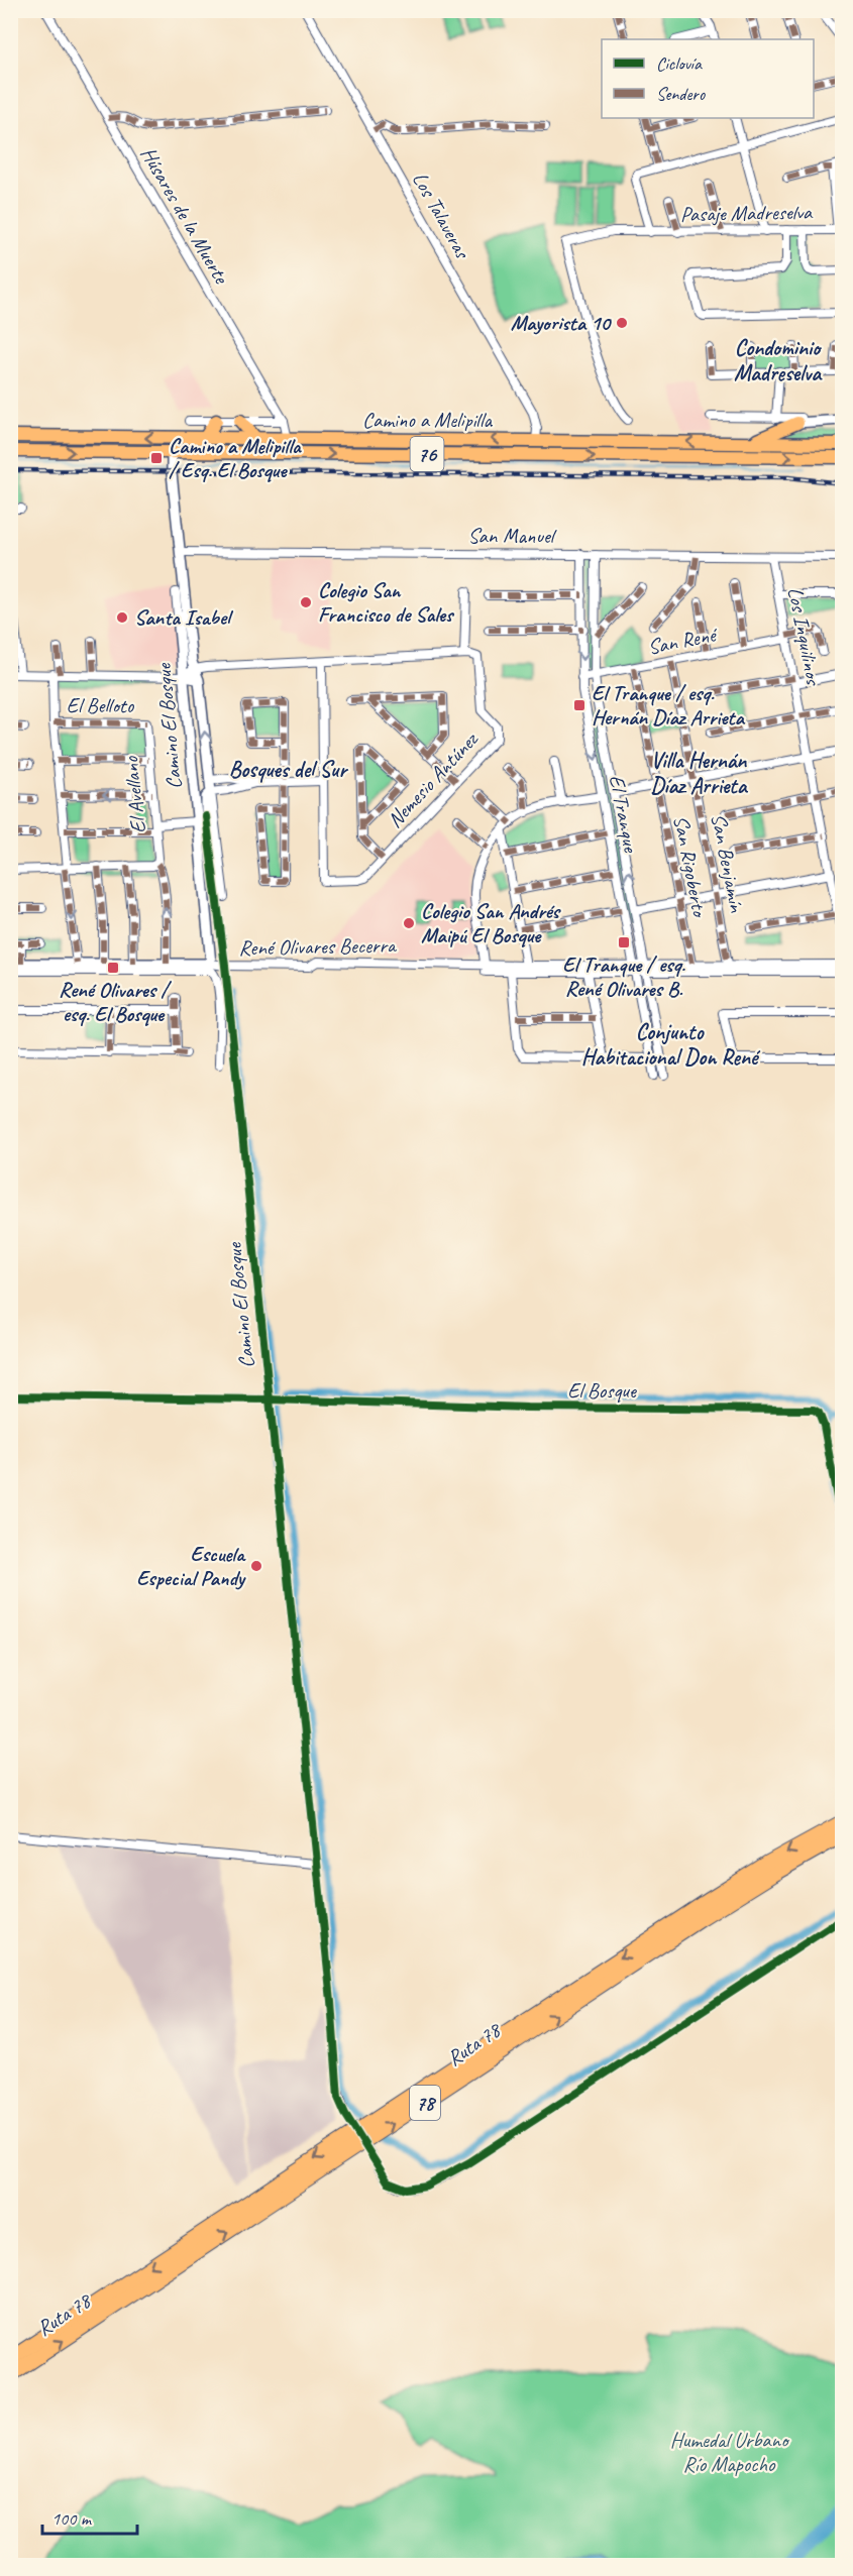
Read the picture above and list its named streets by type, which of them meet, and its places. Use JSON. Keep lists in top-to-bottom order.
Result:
{
  "streets": {
    "highway": ["Ruta 78", "78"],
    "main road": ["Camino a Melipilla", "76"],
    "street": [
      "Pasaje Madreselva",
      "Húsares de la Muerte",
      "Los Talaveras",
      "San Manuel",
      "Los Inquilinos",
      "San René",
      "El Belloto",
      "Camino El Bosque",
      "Nemesio Antúnez",
      "El Avellano",
      "El Tranque",
      "San Benjamín",
      "San Rigoberto",
      "René Olivares Becerra",
      "El Bosque"
    ]
  },
  "crossings": [
    ["Húsares de la Muerte", "Camino a Melipilla"],
    ["Los Talaveras", "Camino a Melipilla"],
    ["Camino a Melipilla", "Camino El Bosque"],
    ["San Manuel", "Los Inquilinos"],
    ["San Manuel", "Camino El Bosque"],
    ["San Manuel", "El Tranque"],
    ["Los Inquilinos", "San René"],
    ["San René", "El Tranque"],
    ["San René", "San Benjamín"],
    ["San René", "San Rigoberto"],
    ["El Belloto", "El Avellano"],
    ["Camino El Bosque", "René Olivares Becerra"],
    ["Camino El Bosque", "El Bosque"],
    ["El Avellano", "René Olivares Becerra"],
    ["El Tranque", "René Olivares Becerra"],
    ["San Benjamín", "René Olivares Becerra"],
    ["San Rigoberto", "René Olivares Becerra"]
  ],
  "districts": [
    "Condominio Madreselva",
    "Villa Hernán Díaz Arrieta",
    "Bosques del Sur",
    "Conjunto Habitacional Don René"
  ],
  "parks": ["Humedal Urbano Río Mapocho"],
  "places": {
    "other": [
      "Mayorista 10",
      "Colegio San Francisco de Sales",
      "Santa Isabel",
      "Colegio San Andrés Maipú El Bosque",
      "Escuela Especial Pandy"
    ],
    "transit": [
      "Camino a Melipilla / Esq. El Bosque",
      "El Tranque / esq. Hernán Díaz Arrieta",
      "El Tranque / esq. René Olivares B.",
      "René Olivares / esq. El Bosque"
    ]
  },
  "legend": ["Ciclovía", "Sendero"],
  "scale_bar": "100 m"
}
